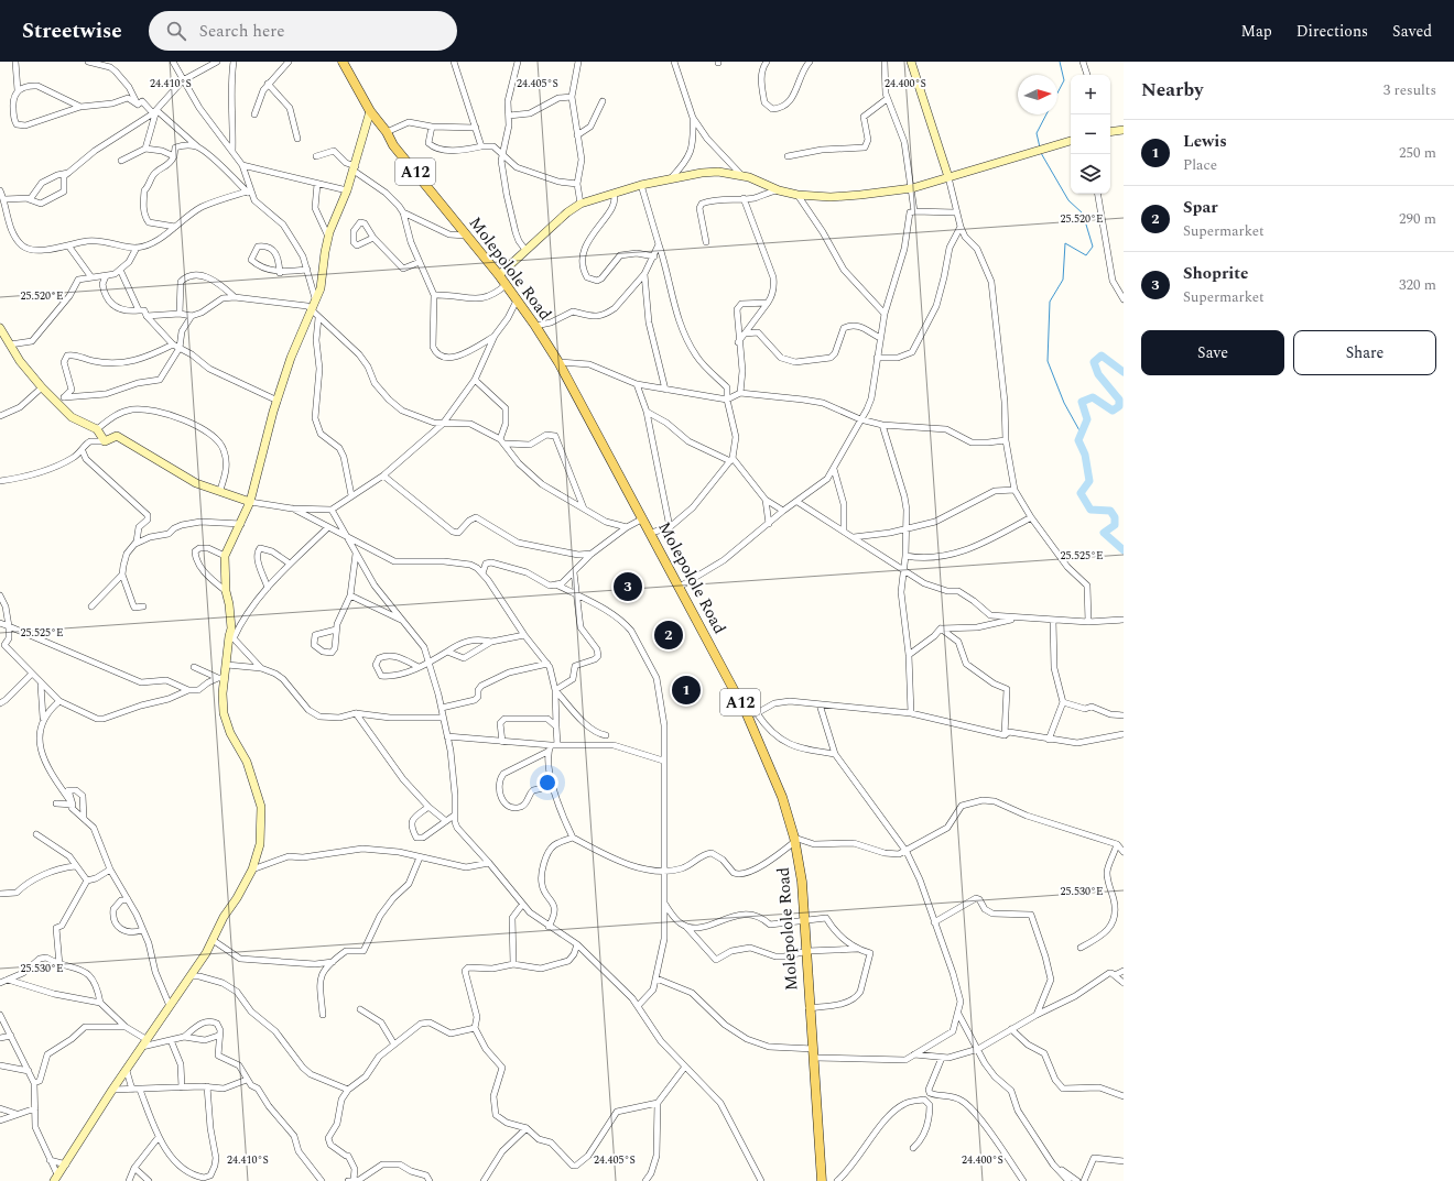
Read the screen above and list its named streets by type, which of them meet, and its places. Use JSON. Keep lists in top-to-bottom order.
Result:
{
  "streets": {
    "main road": ["A12", "Molepolole Road"]
  },
  "north": "right",
  "page": {
    "header": "Streetwise",
    "search": "Search here",
    "nav": ["Map", "Directions", "Saved"],
    "heading": ["Nearby", "3 results"],
    "map_buttons": ["+", "−"],
    "list": [
      {
        "mark": "1",
        "name": "Lewis",
        "note": "Place",
        "value": "250 m"
      },
      {
        "mark": "2",
        "name": "Spar",
        "note": "Supermarket",
        "value": "290 m"
      },
      {
        "mark": "3",
        "name": "Shoprite",
        "note": "Supermarket",
        "value": "320 m"
      }
    ],
    "buttons": ["Save", "Share"],
    "pins": ["3", "2", "1"]
  },
  "coordinates": [
    "24.410°S",
    "24.405°S",
    "24.400°S",
    "25.520°E",
    "25.525°E",
    "25.530°E"
  ]
}
